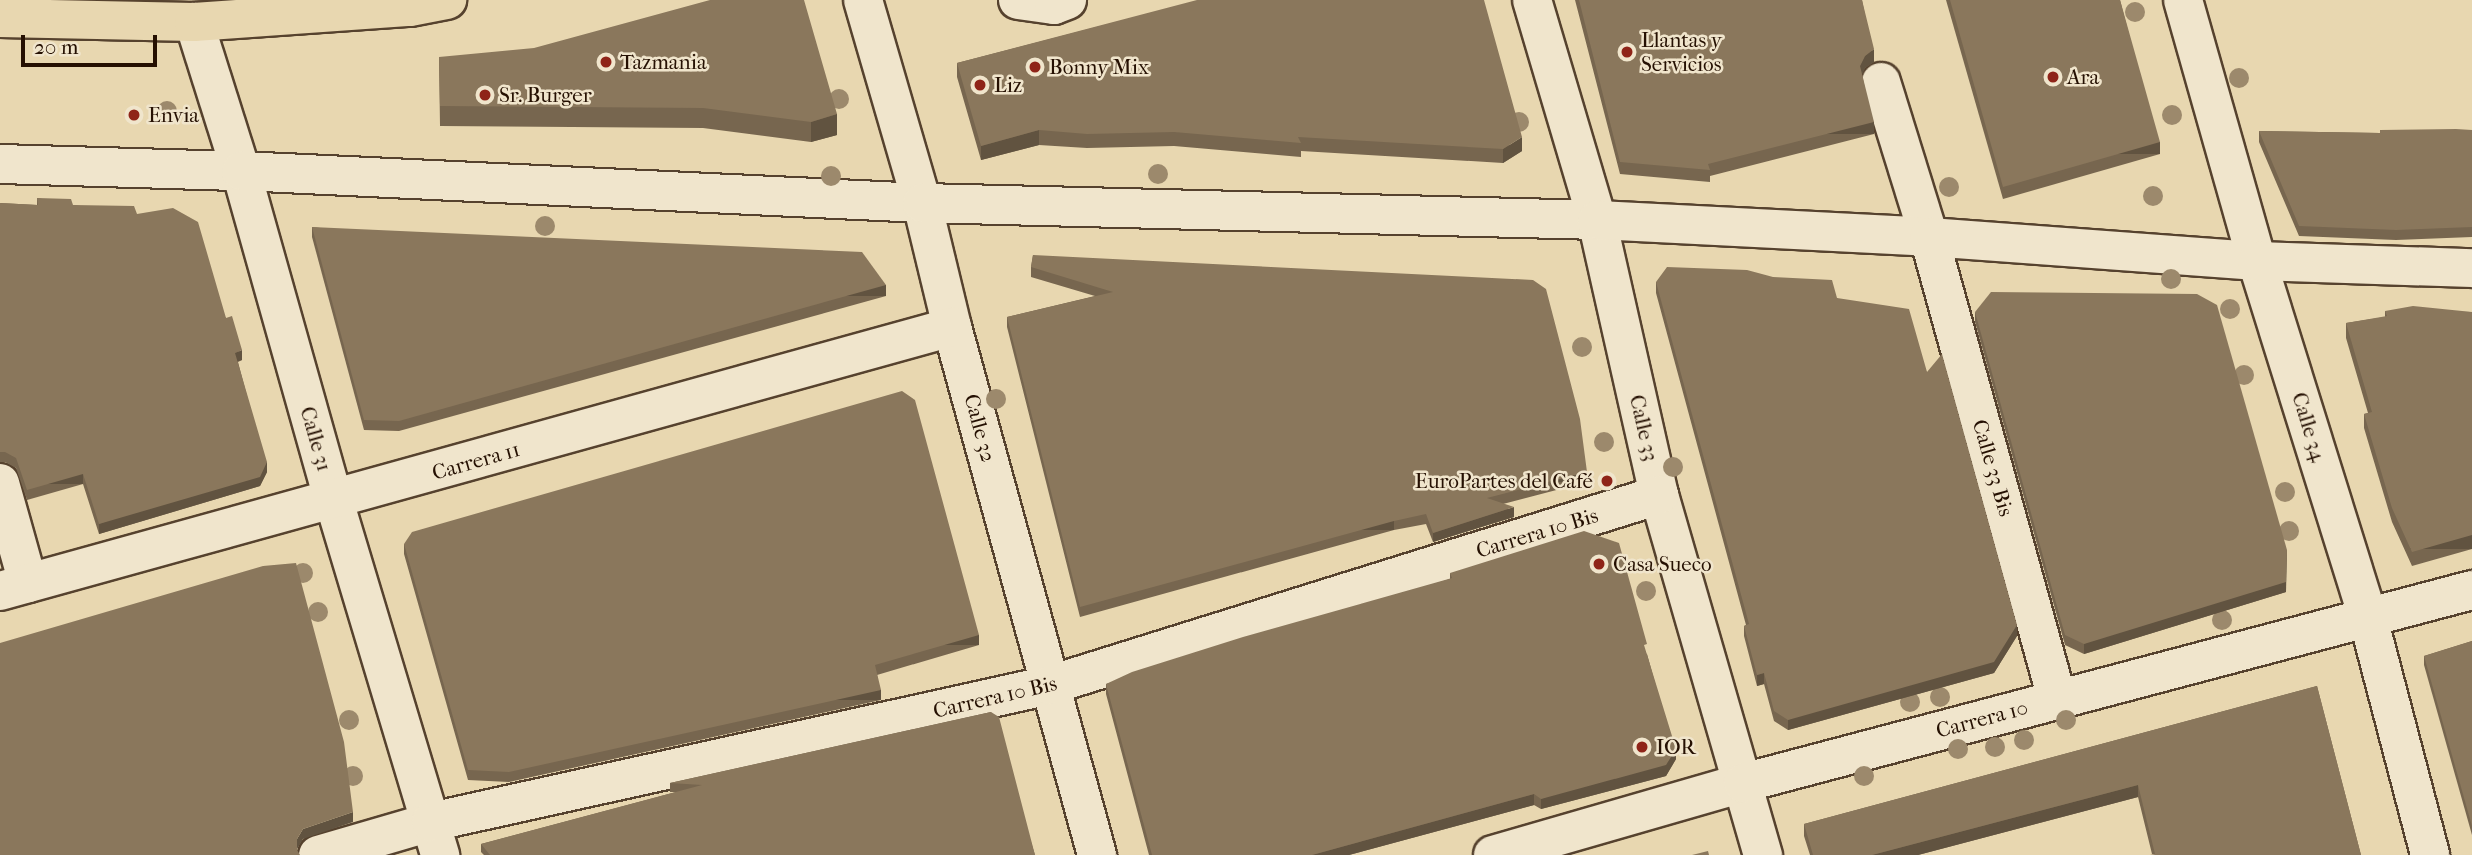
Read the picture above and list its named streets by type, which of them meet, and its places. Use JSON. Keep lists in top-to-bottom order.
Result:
{
  "streets": {
    "street": [
      "Calle 34",
      "Calle 32",
      "Calle 33",
      "Calle 31",
      "Carrera 11",
      "Calle 33 Bis",
      "Carrera 10 Bis",
      "Carrera 10"
    ]
  },
  "crossings": [
    ["Calle 34", "Carrera 10"],
    ["Calle 32", "Carrera 11"],
    ["Calle 32", "Carrera 10 Bis"],
    ["Calle 33", "Carrera 10 Bis"],
    ["Calle 33", "Carrera 10"],
    ["Calle 31", "Carrera 11"],
    ["Calle 31", "Carrera 10 Bis"],
    ["Calle 33 Bis", "Carrera 10"]
  ],
  "places": [
    "Llantas y Servicios",
    "Tazmania",
    "Bonny Mix",
    "Ara",
    "Liz",
    "Sr. Burger",
    "Envia",
    "EuroPartes del Café",
    "Casa Sueco",
    "IOR"
  ],
  "scale_bar": "20 m"
}
